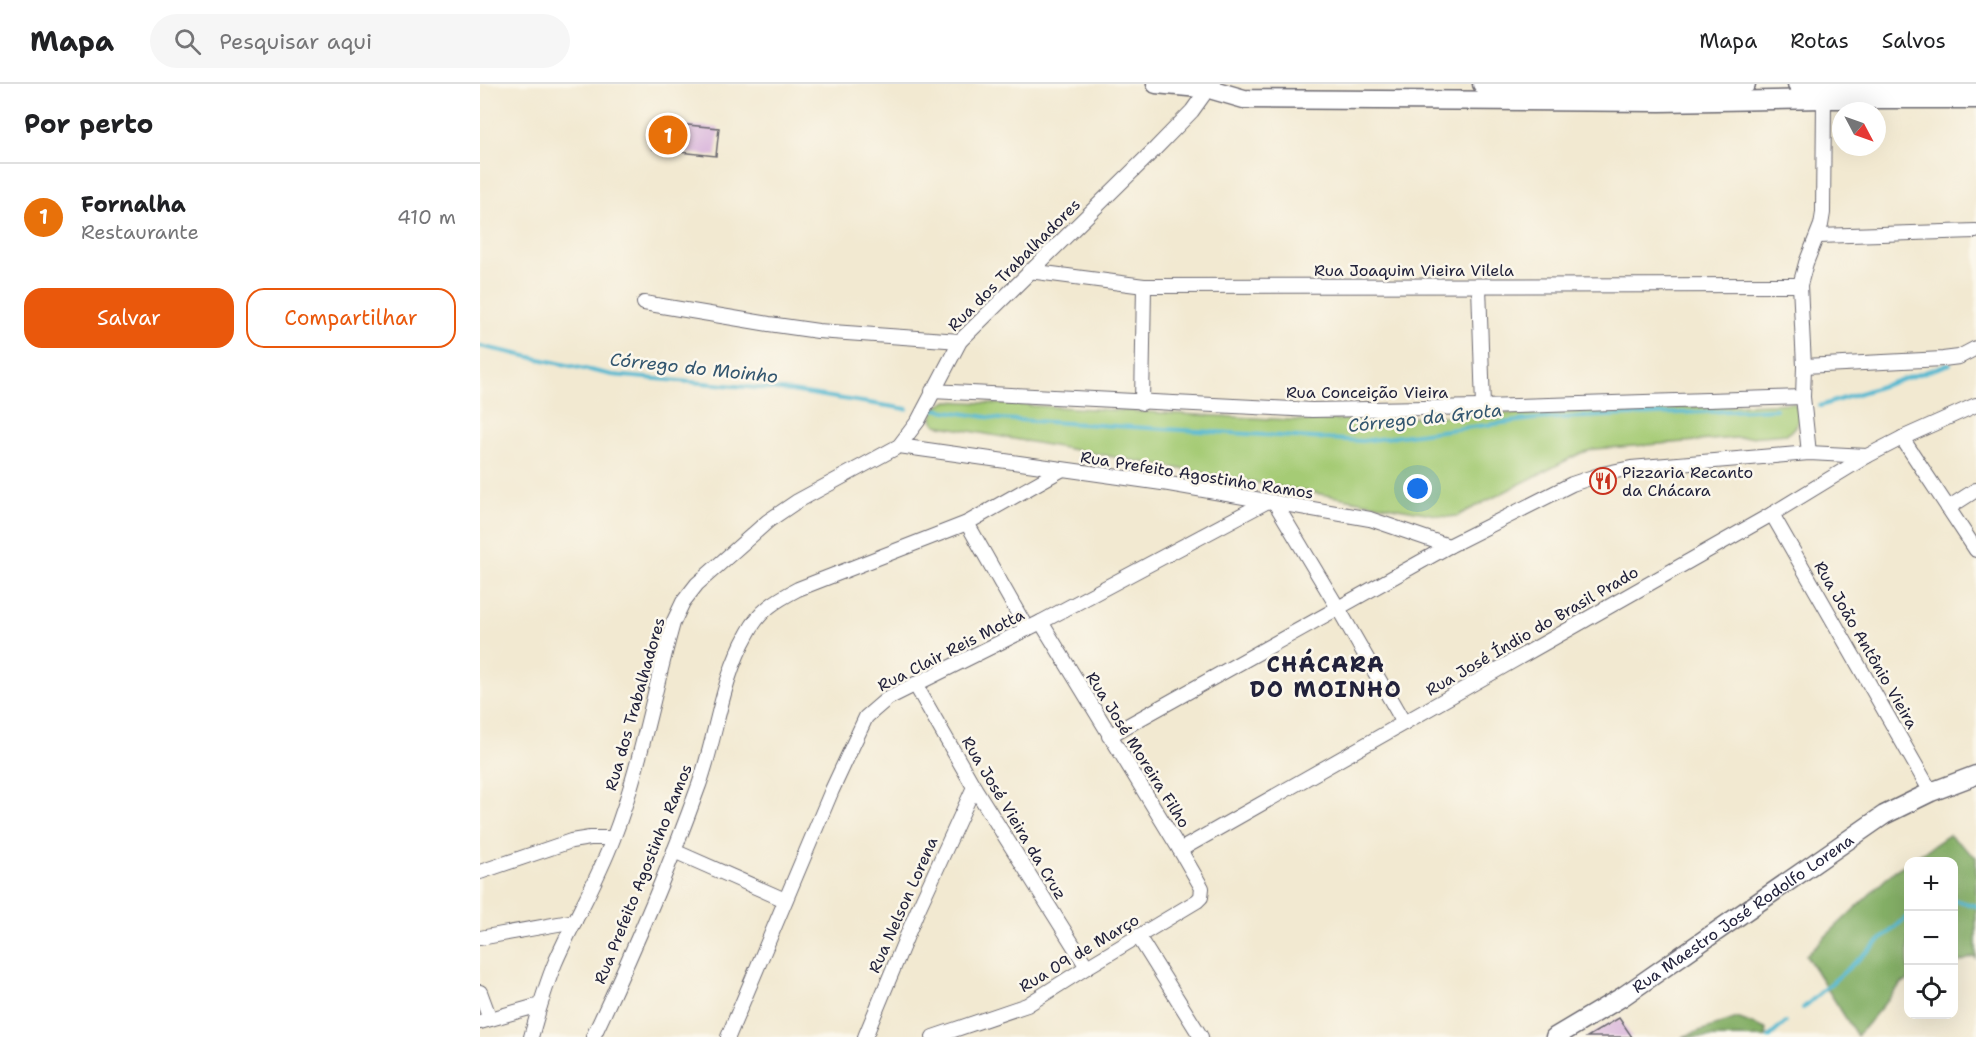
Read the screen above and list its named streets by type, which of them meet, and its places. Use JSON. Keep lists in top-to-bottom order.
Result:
{
  "streets": {
    "main road": ["Rua Maestro José Rodolfo Lorena"],
    "street": [
      "Rua dos Trabalhadores",
      "Rua Joaquim Vieira Vilela",
      "Rua Conceição Vieira",
      "Rua Prefeito Agostinho Ramos",
      "Rua José Índio do Brasil Prado",
      "Rua João Antônio Vieira",
      "Rua Clair Reis Motta",
      "Rua José Moreira Filho",
      "Rua José Vieira da Cruz",
      "Rua Nelson Lorena",
      "Rua 09 de Março"
    ]
  },
  "crossings": [
    ["Rua dos Trabalhadores", "Rua Joaquim Vieira Vilela"],
    ["Rua dos Trabalhadores", "Rua Conceição Vieira"],
    ["Rua Prefeito Agostinho Ramos", "Rua Clair Reis Motta"],
    ["Rua José Índio do Brasil Prado", "Rua João Antônio Vieira"],
    ["Rua José Índio do Brasil Prado", "Rua José Moreira Filho"],
    ["Rua João Antônio Vieira", "Rua Maestro José Rodolfo Lorena"],
    ["Rua Clair Reis Motta", "Rua José Moreira Filho"],
    ["Rua Clair Reis Motta", "Rua José Vieira da Cruz"],
    ["Rua José Moreira Filho", "Rua 09 de Março"],
    ["Rua José Vieira da Cruz", "Rua Nelson Lorena"],
    ["Rua José Vieira da Cruz", "Rua 09 de Março"]
  ],
  "districts": ["CHÁCARA DO MOINHO"],
  "water": ["Córrego do Moinho", "Córrego da Grota"],
  "places": {
    "restaurant": ["Pizzaria Recanto da Chácara"]
  },
  "north": "bottom right",
  "page": {
    "header": "Mapa",
    "search": "Pesquisar aqui",
    "nav": ["Mapa", "Rotas", "Salvos"],
    "heading": "Por perto",
    "pins": "1",
    "list": [
      {
        "mark": "1",
        "name": "Fornalha",
        "note": "Restaurante",
        "value": "410 m"
      }
    ],
    "buttons": ["Salvar", "Compartilhar"],
    "map_buttons": ["+", "−"]
  }
}
